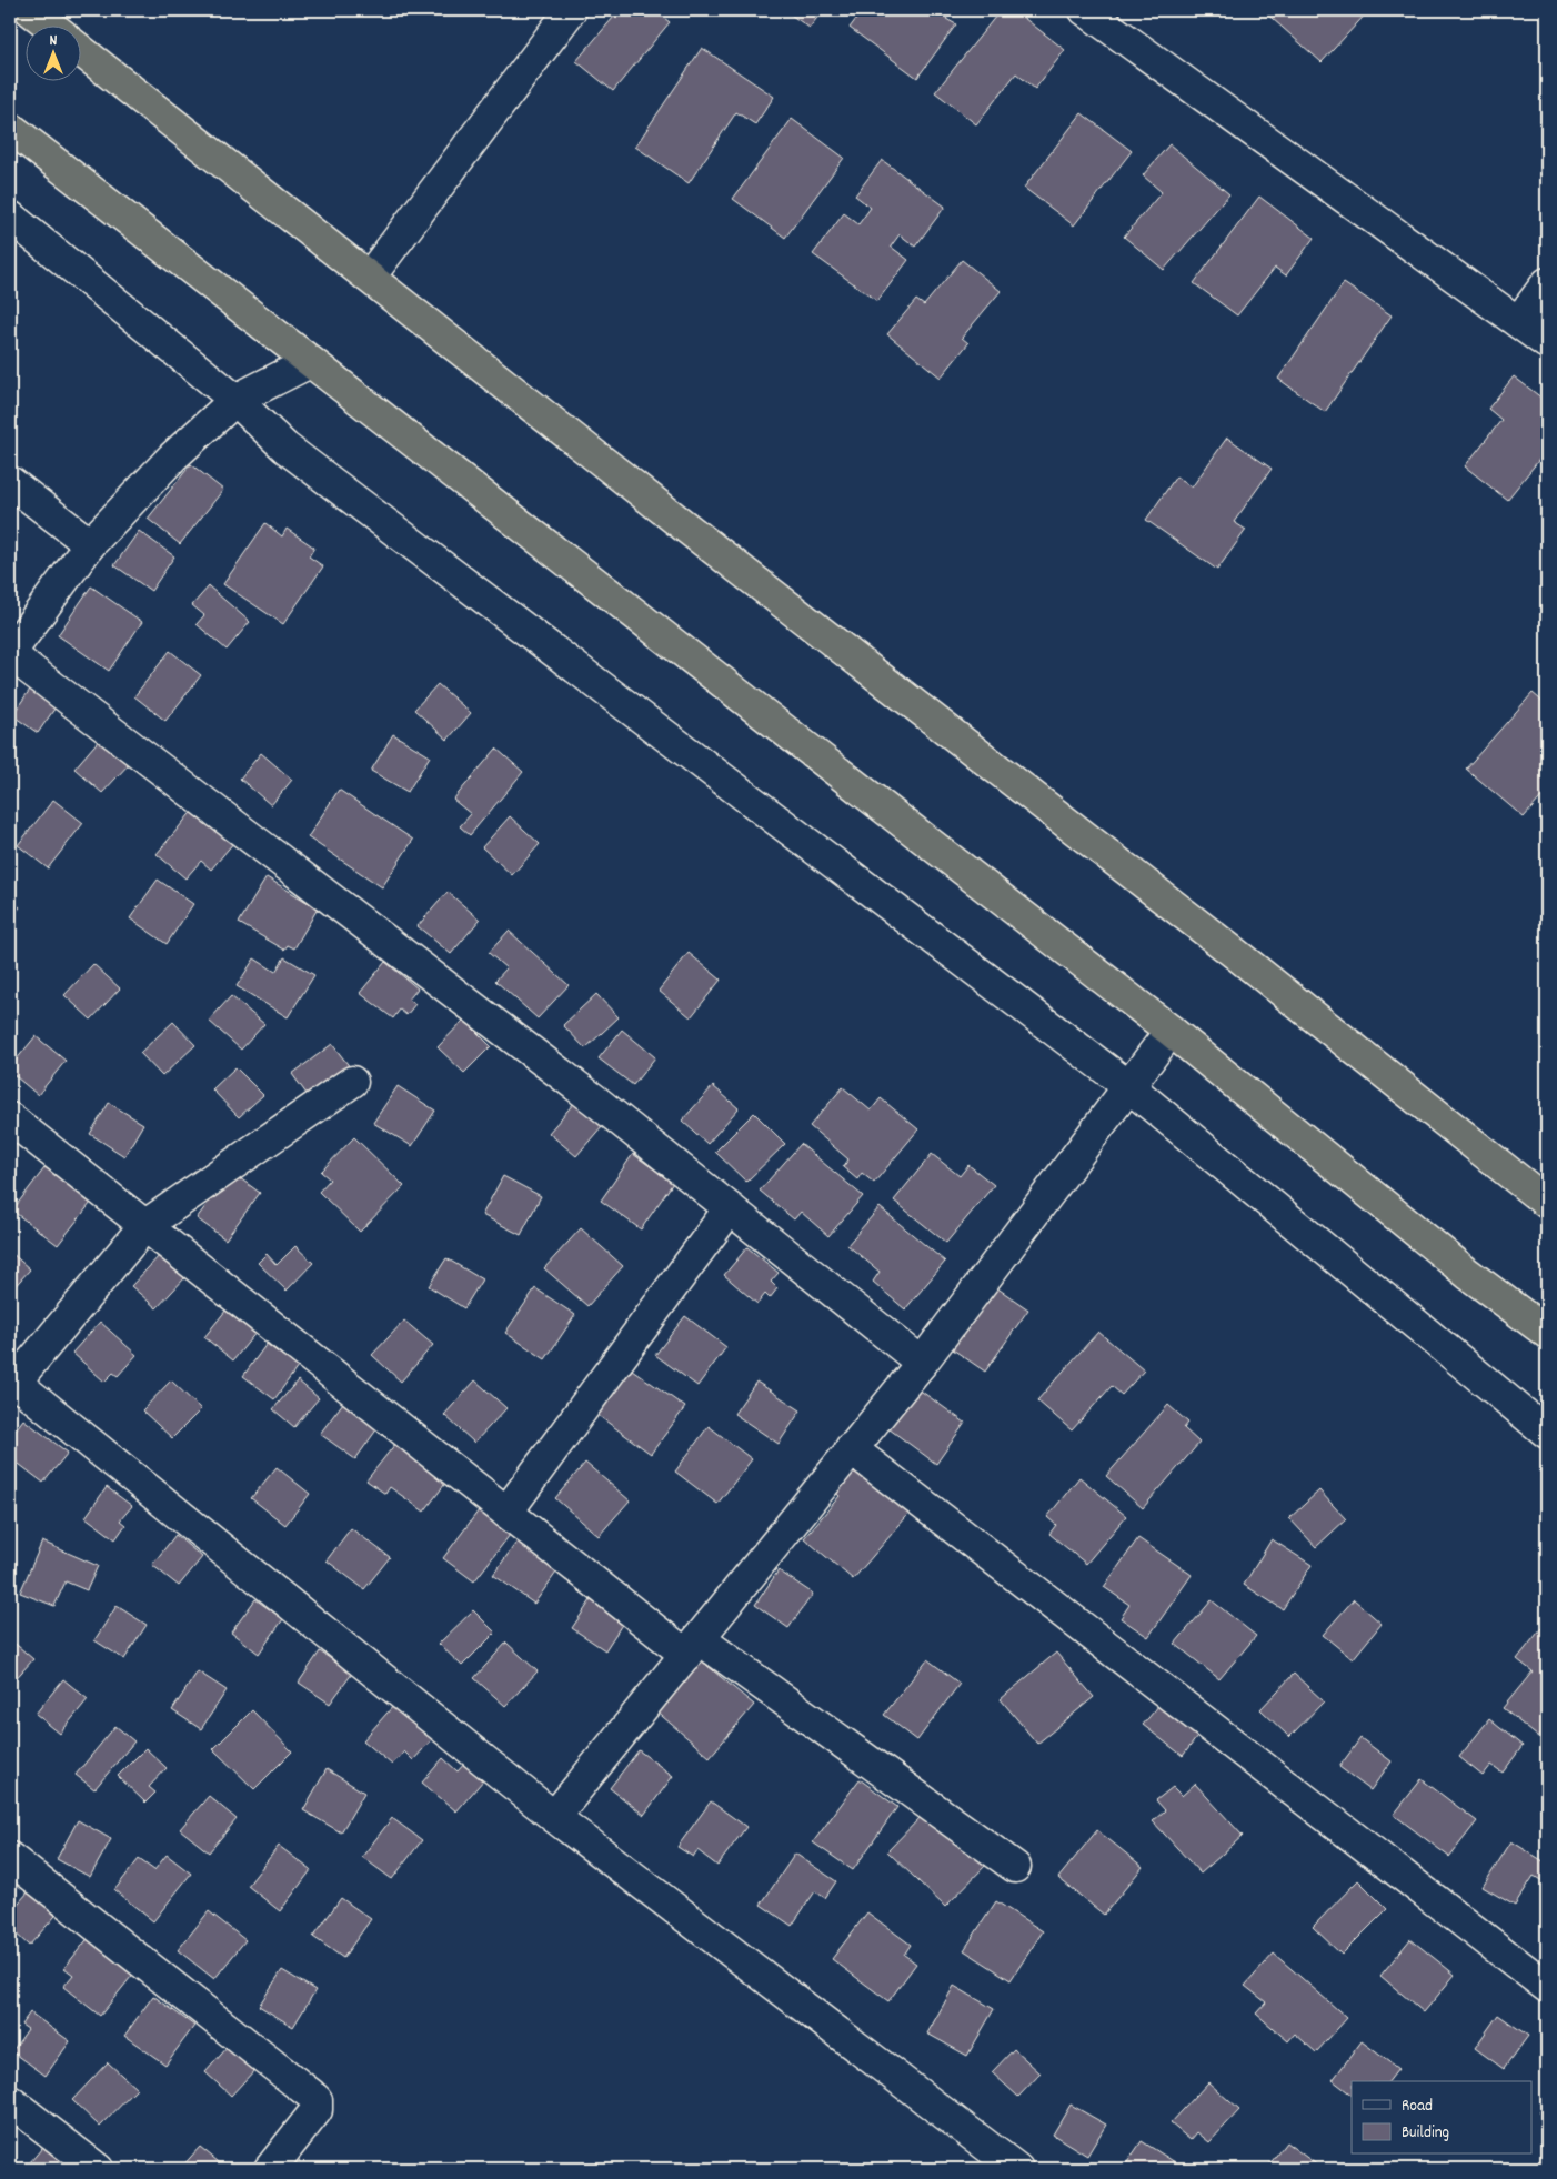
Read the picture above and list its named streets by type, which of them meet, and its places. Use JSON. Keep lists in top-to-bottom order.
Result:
{
  "legend": ["Road", "Building"],
  "north": "top"
}
